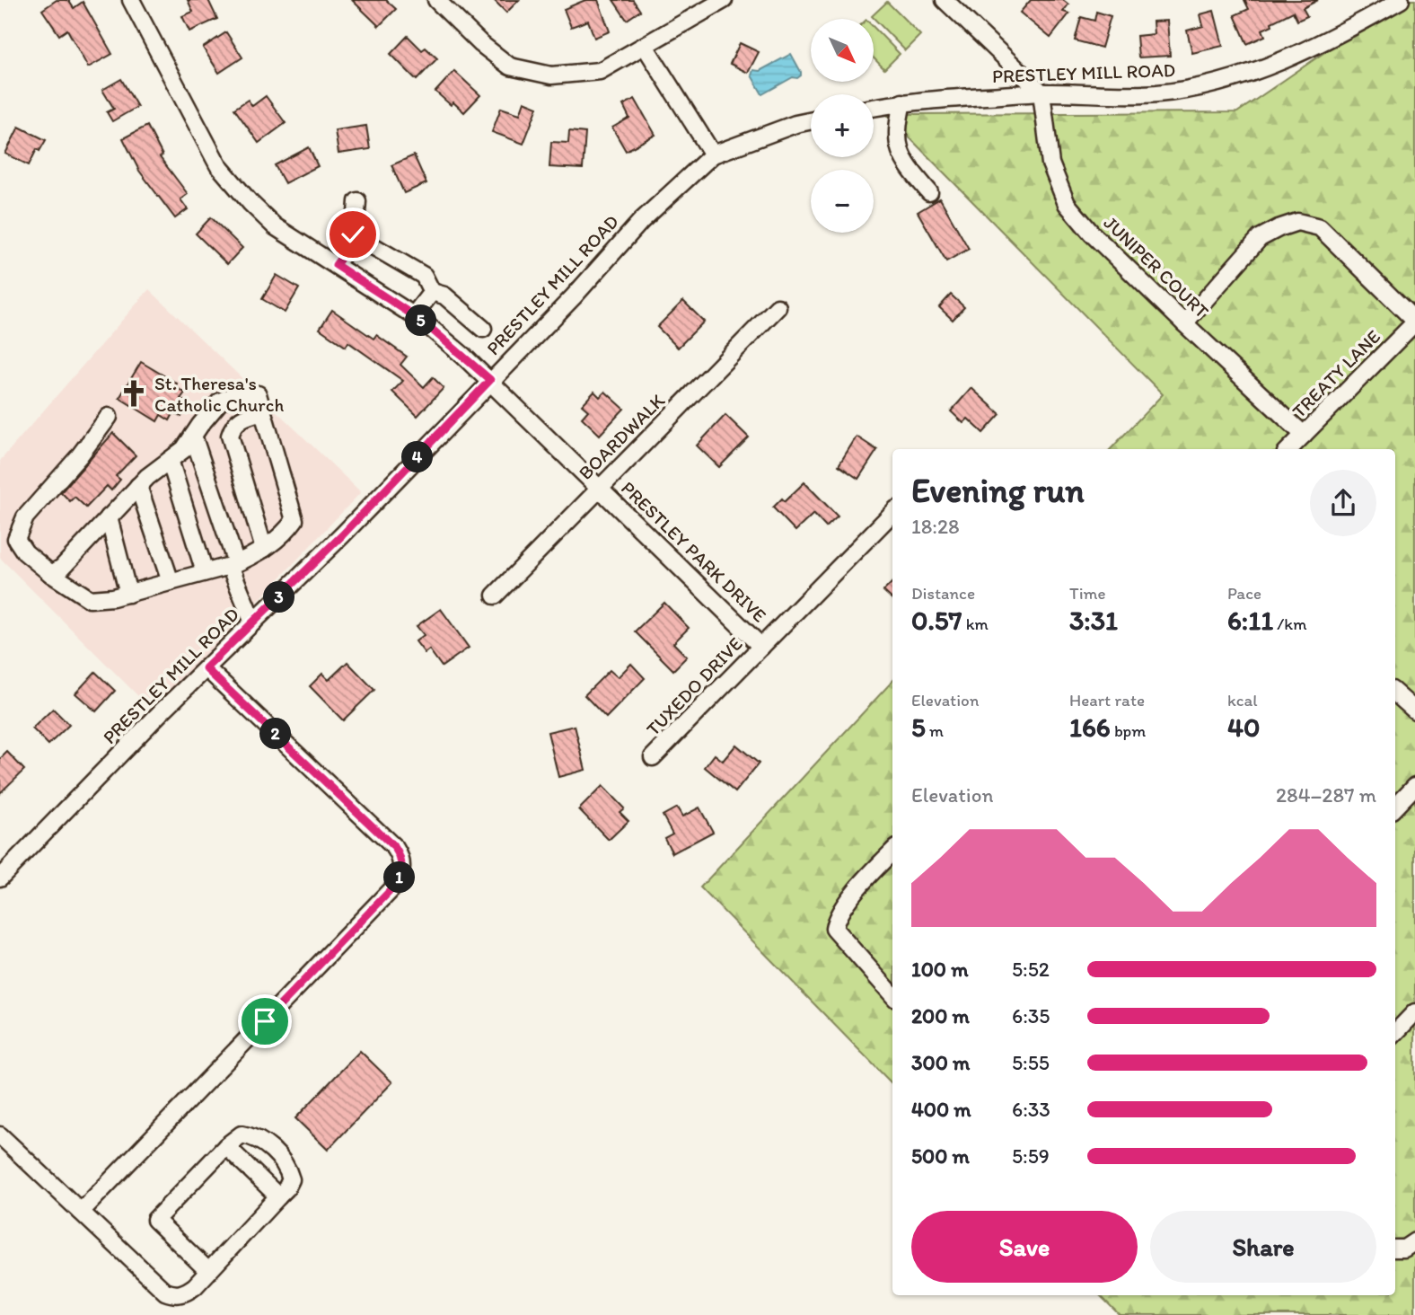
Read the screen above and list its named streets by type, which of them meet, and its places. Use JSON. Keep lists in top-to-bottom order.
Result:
{
  "streets": {
    "street": [
      "PRESTLEY MILL ROAD",
      "JUNIPER COURT",
      "TREATY LANE",
      "BOARDWALK",
      "PRESTLEY PARK DRIVE",
      "TUXEDO DRIVE"
    ]
  },
  "crossings": [
    ["PRESTLEY MILL ROAD", "JUNIPER COURT"],
    ["PRESTLEY MILL ROAD", "PRESTLEY PARK DRIVE"],
    ["JUNIPER COURT", "TREATY LANE"],
    ["BOARDWALK", "PRESTLEY PARK DRIVE"],
    ["PRESTLEY PARK DRIVE", "TUXEDO DRIVE"]
  ],
  "places": {
    "church": ["St. Theresa's Catholic Church"]
  },
  "north": "bottom right",
  "page": {
    "map_buttons": ["+", "−"],
    "pins": [
      "5",
      "4",
      "3",
      "2",
      "1"
    ],
    "heading": ["Evening run", "18:28"],
    "stats": [
      ["Distance", "0.57 km"],
      ["Time", "3:31"],
      ["Pace", "6:11 /km"],
      ["Elevation", "5 m"],
      ["Heart rate", "166 bpm"],
      ["kcal", "40"]
    ],
    "chart": ["Elevation", "284–287 m"],
    "list": [
      {
        "name": "100 m",
        "note": "5:52"
      },
      {
        "name": "200 m",
        "note": "6:35"
      },
      {
        "name": "300 m",
        "note": "5:55"
      },
      {
        "name": "400 m",
        "note": "6:33"
      },
      {
        "name": "500 m",
        "note": "5:59"
      }
    ],
    "buttons": ["Save", "Share"]
  }
}
